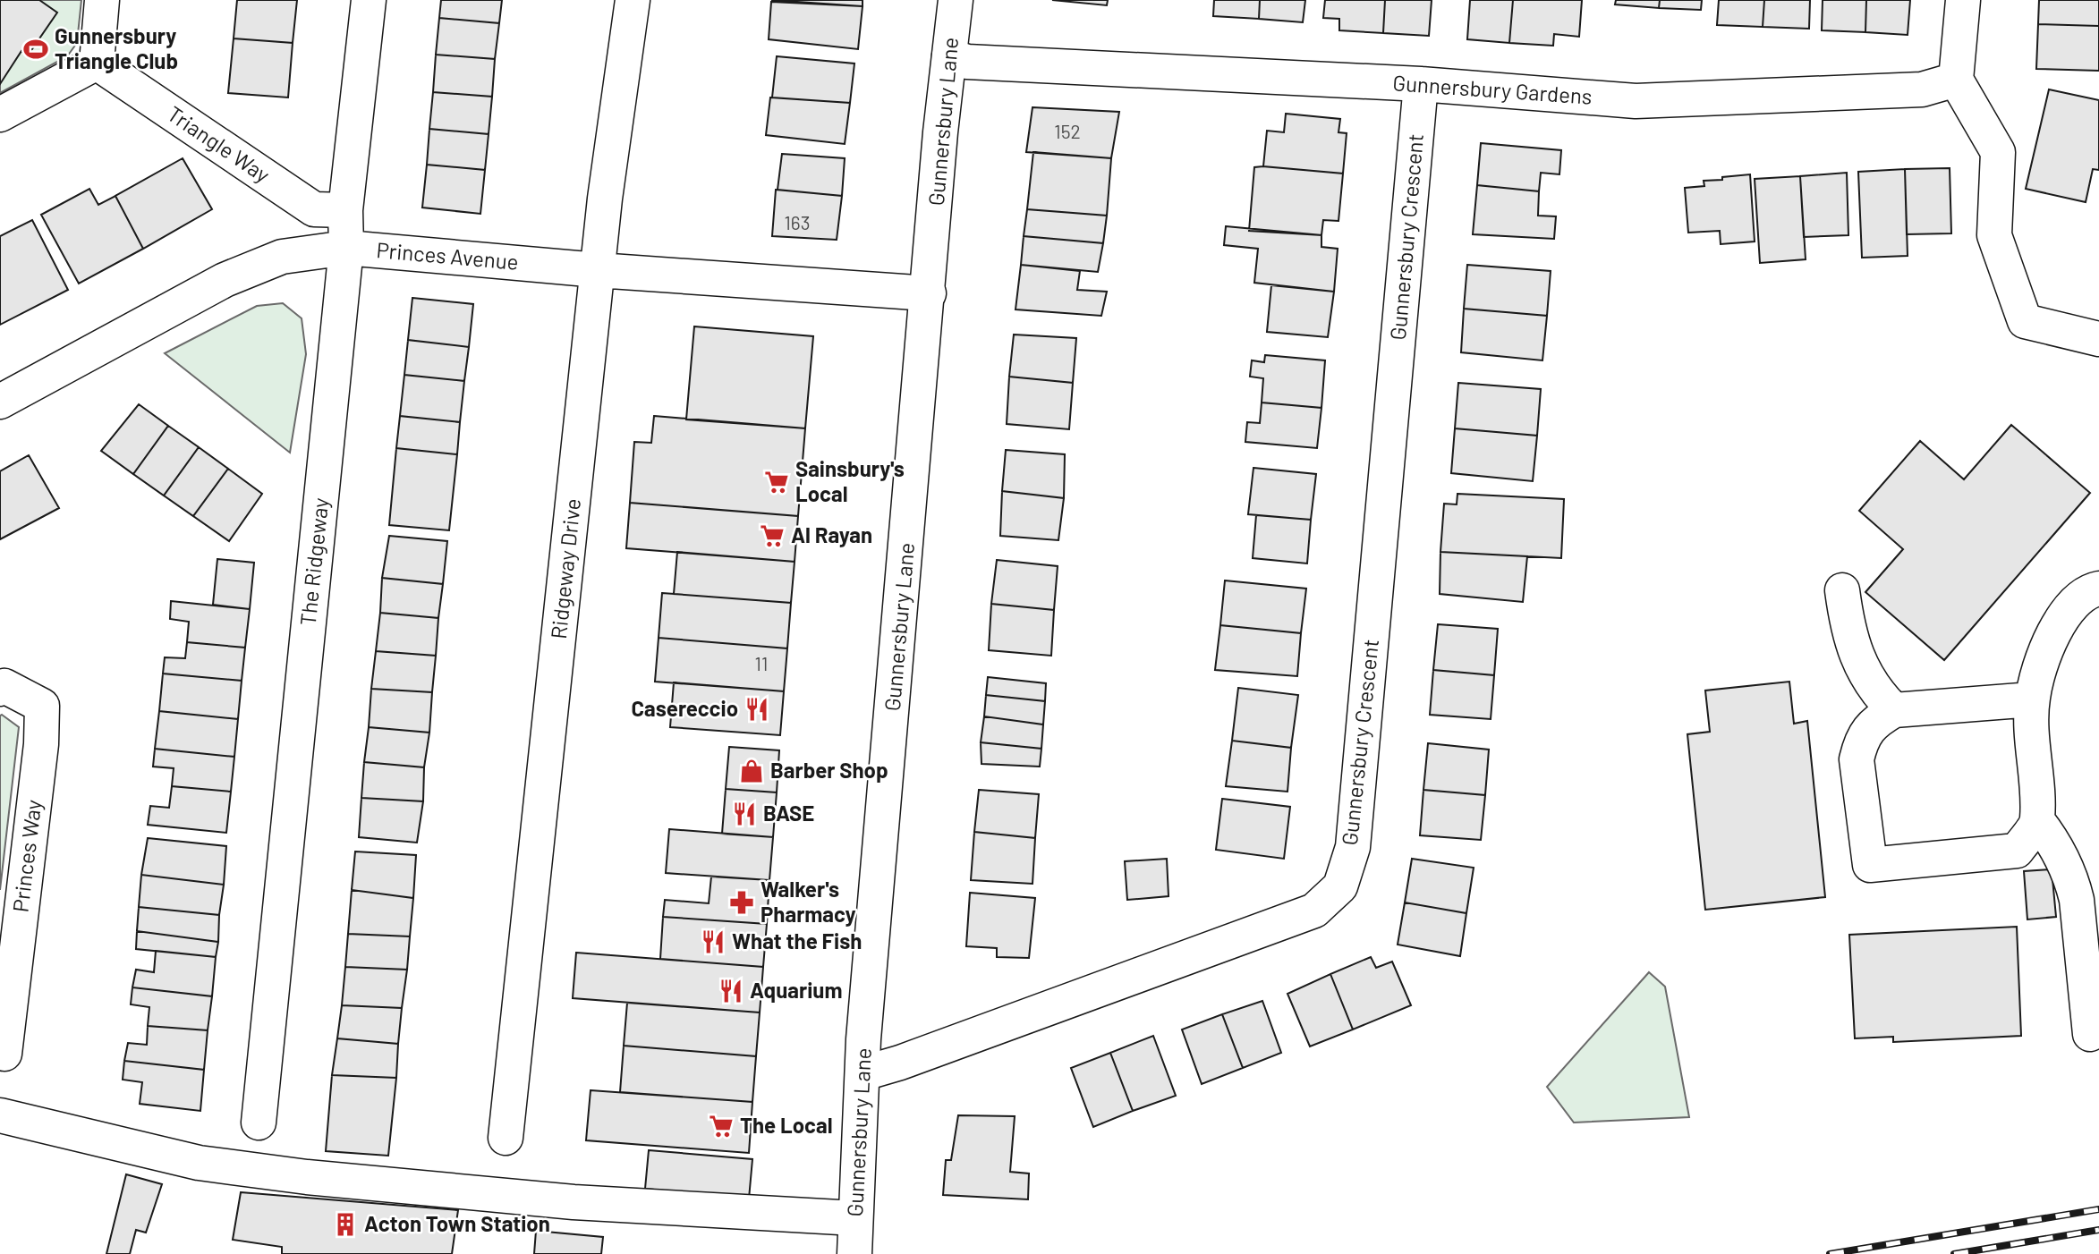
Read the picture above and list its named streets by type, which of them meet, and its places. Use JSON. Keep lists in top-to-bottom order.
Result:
{
  "streets": {
    "street": [
      "Gunnersbury Gardens",
      "Gunnersbury Lane",
      "Triangle Way",
      "Gunnersbury Crescent",
      "Princes Avenue",
      "The Ridgeway",
      "Ridgeway Drive",
      "Princes Way"
    ]
  },
  "crossings": [
    ["Gunnersbury Gardens", "Gunnersbury Lane"],
    ["Gunnersbury Gardens", "Gunnersbury Crescent"],
    ["Gunnersbury Lane", "Gunnersbury Crescent"],
    ["Gunnersbury Lane", "Princes Avenue"],
    ["Triangle Way", "The Ridgeway"],
    ["Princes Avenue", "The Ridgeway"],
    ["Princes Avenue", "Ridgeway Drive"]
  ],
  "places": {
    "sports": ["Gunnersbury Triangle Club"],
    "supermarket": ["Sainsbury's Local", "Al Rayan", "The Local"],
    "restaurant": [
      "Casereccio",
      "BASE",
      "What the Fish",
      "Aquarium"
    ],
    "shop": ["Barber Shop"],
    "pharmacy": ["Walker's Pharmacy"],
    "building": ["Acton Town Station"]
  },
  "house_numbers": ["152", "163", "11"]
}
